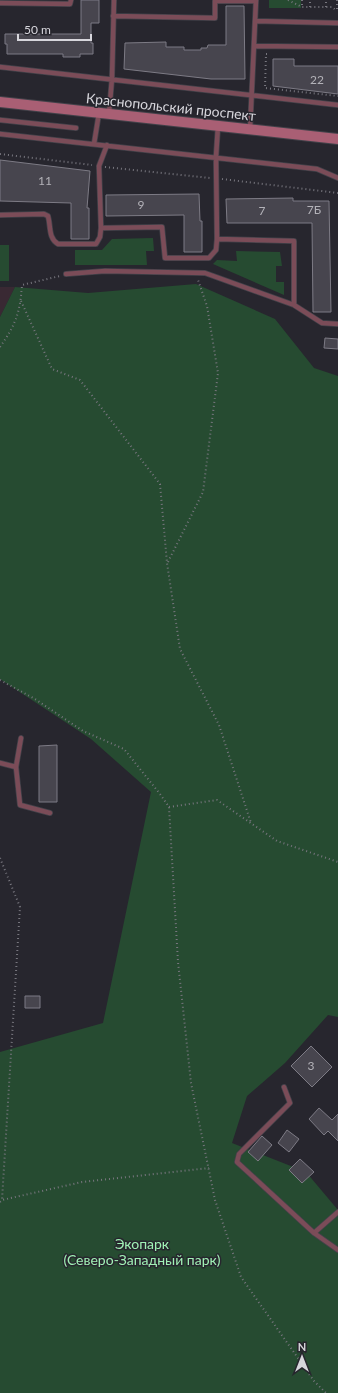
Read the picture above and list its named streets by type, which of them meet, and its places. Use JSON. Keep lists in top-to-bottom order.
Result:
{
  "streets": {
    "street": ["Краснопольский проспект"]
  },
  "parks": ["Экопарк (Северо-Западный парк)"],
  "house_numbers": [
    "22",
    "11",
    "9",
    "7Б",
    "7",
    "3"
  ],
  "scale_bar": "50 m",
  "north": "top"
}
